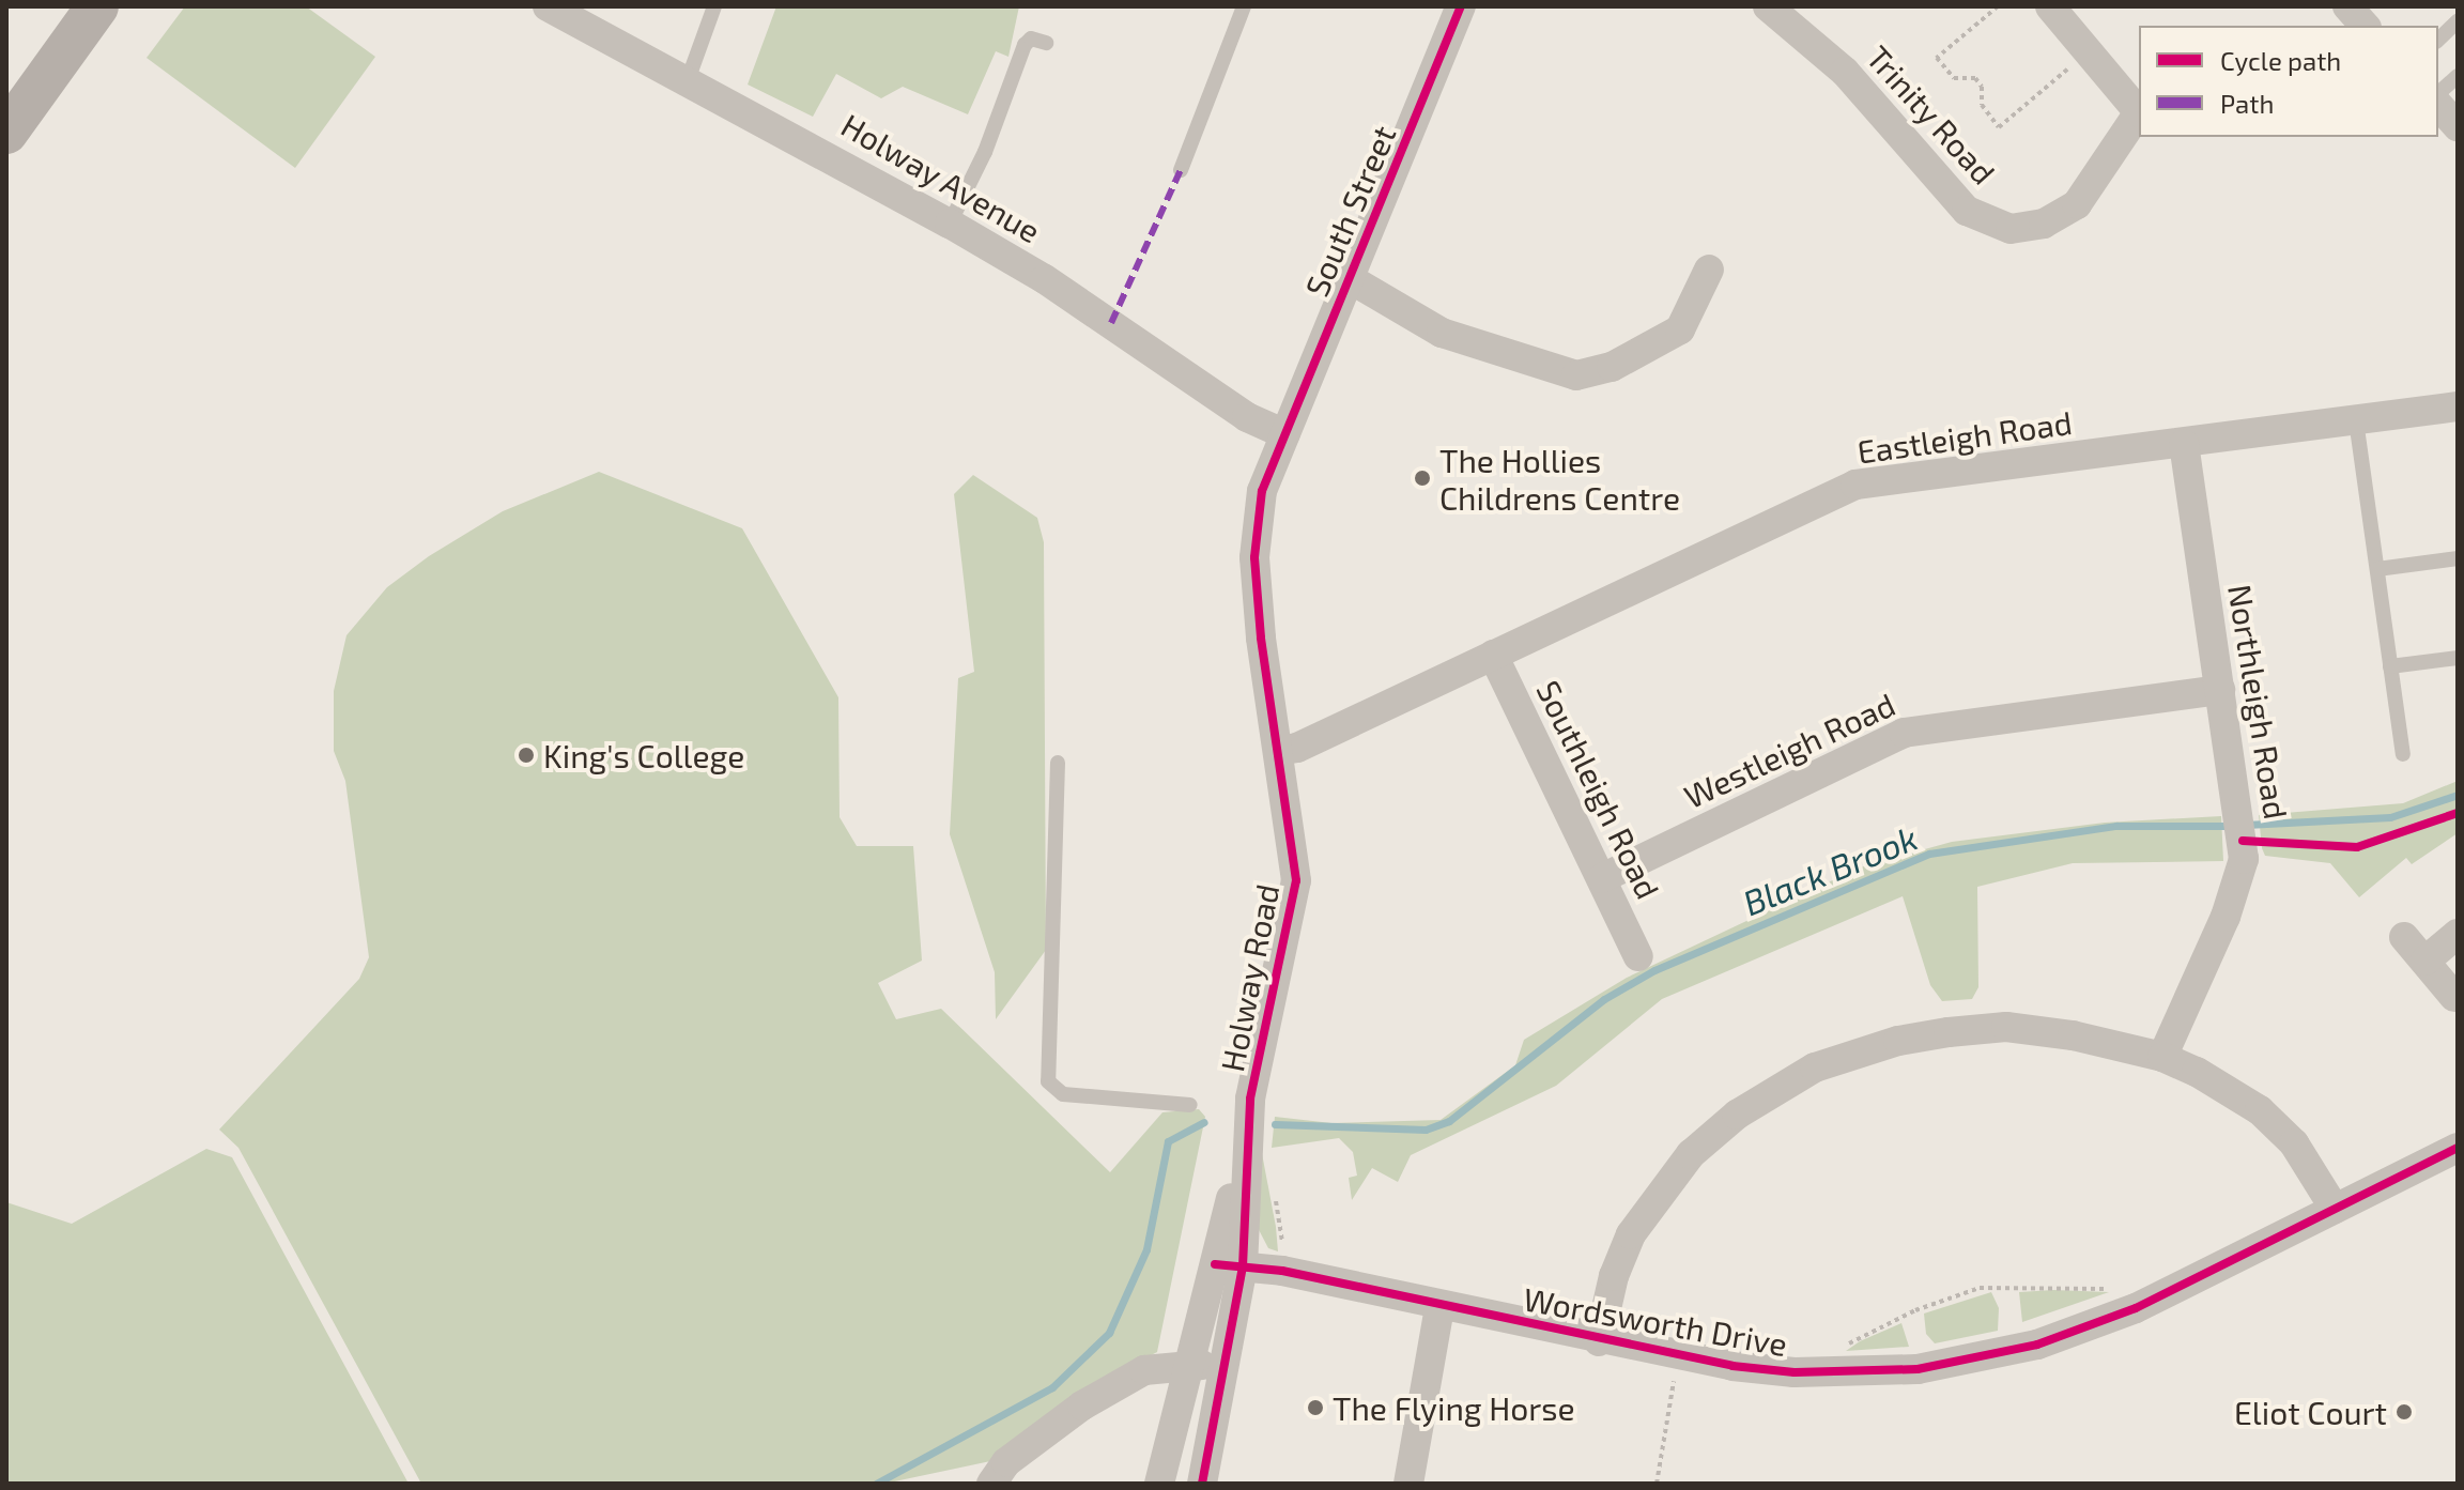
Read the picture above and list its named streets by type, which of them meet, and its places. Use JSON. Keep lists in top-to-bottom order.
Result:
{
  "streets": {
    "street": [
      "Trinity Road",
      "Holway Avenue",
      "South Street",
      "Eastleigh Road",
      "Northleigh Road",
      "Westleigh Road",
      "Southleigh Road",
      "Holway Road",
      "Wordsworth Drive"
    ]
  },
  "crossings": [
    ["Holway Avenue", "South Street"],
    ["Holway Avenue", "Holway Road"],
    ["South Street", "Holway Road"],
    ["Eastleigh Road", "Northleigh Road"],
    ["Eastleigh Road", "Southleigh Road"],
    ["Eastleigh Road", "Holway Road"],
    ["Northleigh Road", "Westleigh Road"],
    ["Westleigh Road", "Southleigh Road"],
    ["Holway Road", "Wordsworth Drive"]
  ],
  "water": ["Black Brook"],
  "places": [
    "The Hollies Childrens Centre",
    "King's College",
    "The Flying Horse",
    "Eliot Court"
  ],
  "legend": ["Cycle path", "Path"]
}
